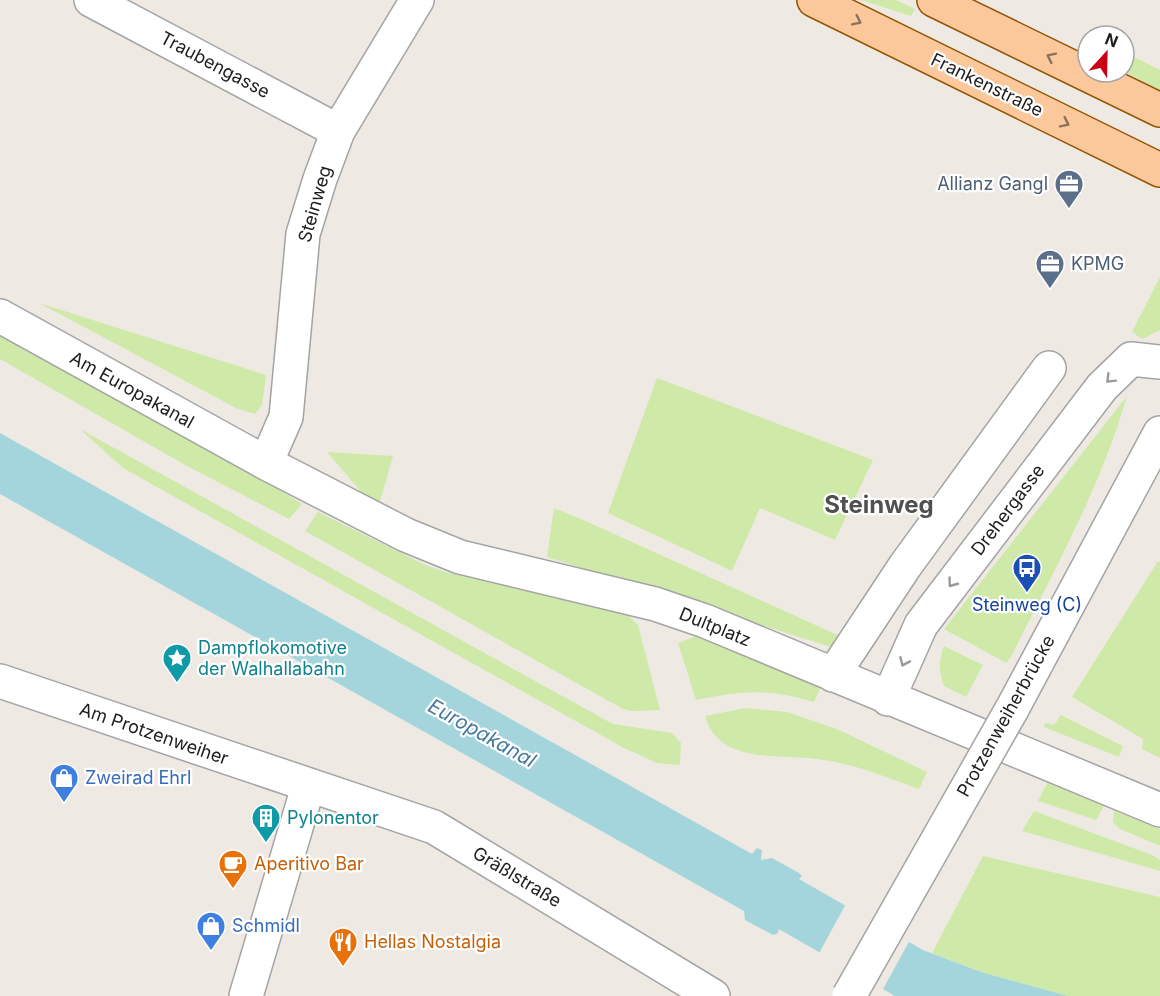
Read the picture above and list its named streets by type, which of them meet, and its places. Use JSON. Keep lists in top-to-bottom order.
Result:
{
  "streets": {
    "main road": ["Frankenstraße"],
    "street": [
      "Traubengasse",
      "Steinweg",
      "Am Europakanal",
      "Drehergasse",
      "Dultplatz",
      "Protzenweiherbrücke",
      "Am Protzenweiher",
      "Gräßlstraße"
    ]
  },
  "crossings": [
    ["Traubengasse", "Steinweg"],
    ["Steinweg", "Am Europakanal"],
    ["Steinweg", "Dultplatz"],
    ["Am Europakanal", "Dultplatz"],
    ["Drehergasse", "Dultplatz"],
    ["Am Protzenweiher", "Gräßlstraße"]
  ],
  "districts": ["Steinweg"],
  "water": ["Europakanal"],
  "places": {
    "office": ["Allianz Gangl", "KPMG"],
    "bus stop": ["Steinweg (C)"],
    "place": ["Dampflokomotive der Walhallabahn"],
    "shop": ["Zweirad Ehrl", "Schmidl"],
    "building": ["Pylonentor"],
    "cafe": ["Aperitivo Bar"],
    "restaurant": ["Hellas Nostalgia"]
  },
  "north": "top"
}
